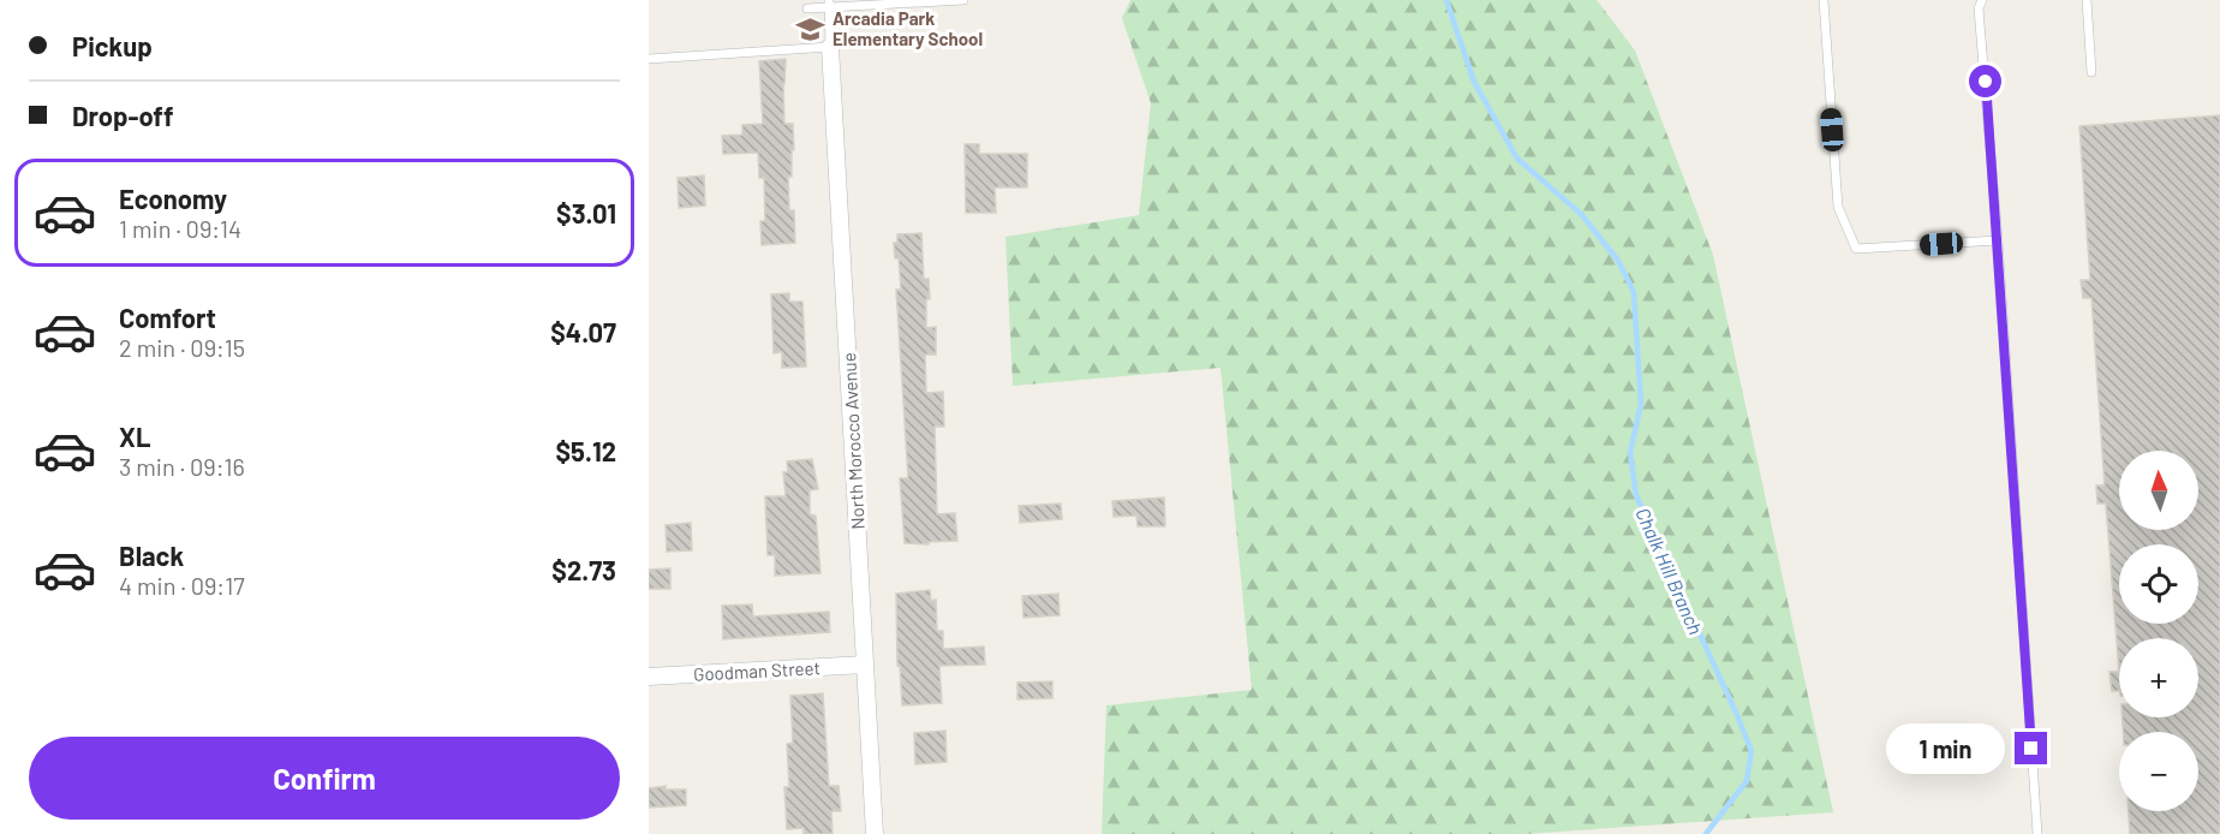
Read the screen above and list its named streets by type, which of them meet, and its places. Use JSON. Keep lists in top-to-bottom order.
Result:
{
  "streets": {
    "street": ["North Morocco Avenue", "Goodman Street"]
  },
  "crossings": [
    ["North Morocco Avenue", "Goodman Street"]
  ],
  "water": ["Chalk Hill Branch"],
  "places": {
    "school or university": ["Arcadia Park Elementary School"]
  },
  "north": "top",
  "page": {
    "banner": ["Pickup", "Drop-off"],
    "list": [
      {
        "name": "Economy",
        "note": "1 min · 09:14",
        "value": "$3.01"
      },
      {
        "name": "Comfort",
        "note": "2 min · 09:15",
        "value": "$4.07"
      },
      {
        "name": "XL",
        "note": "3 min · 09:16",
        "value": "$5.12"
      },
      {
        "name": "Black",
        "note": "4 min · 09:17",
        "value": "$2.73"
      }
    ],
    "map_buttons": ["+", "−"],
    "buttons": "Confirm",
    "bubble": "1 min"
  }
}
